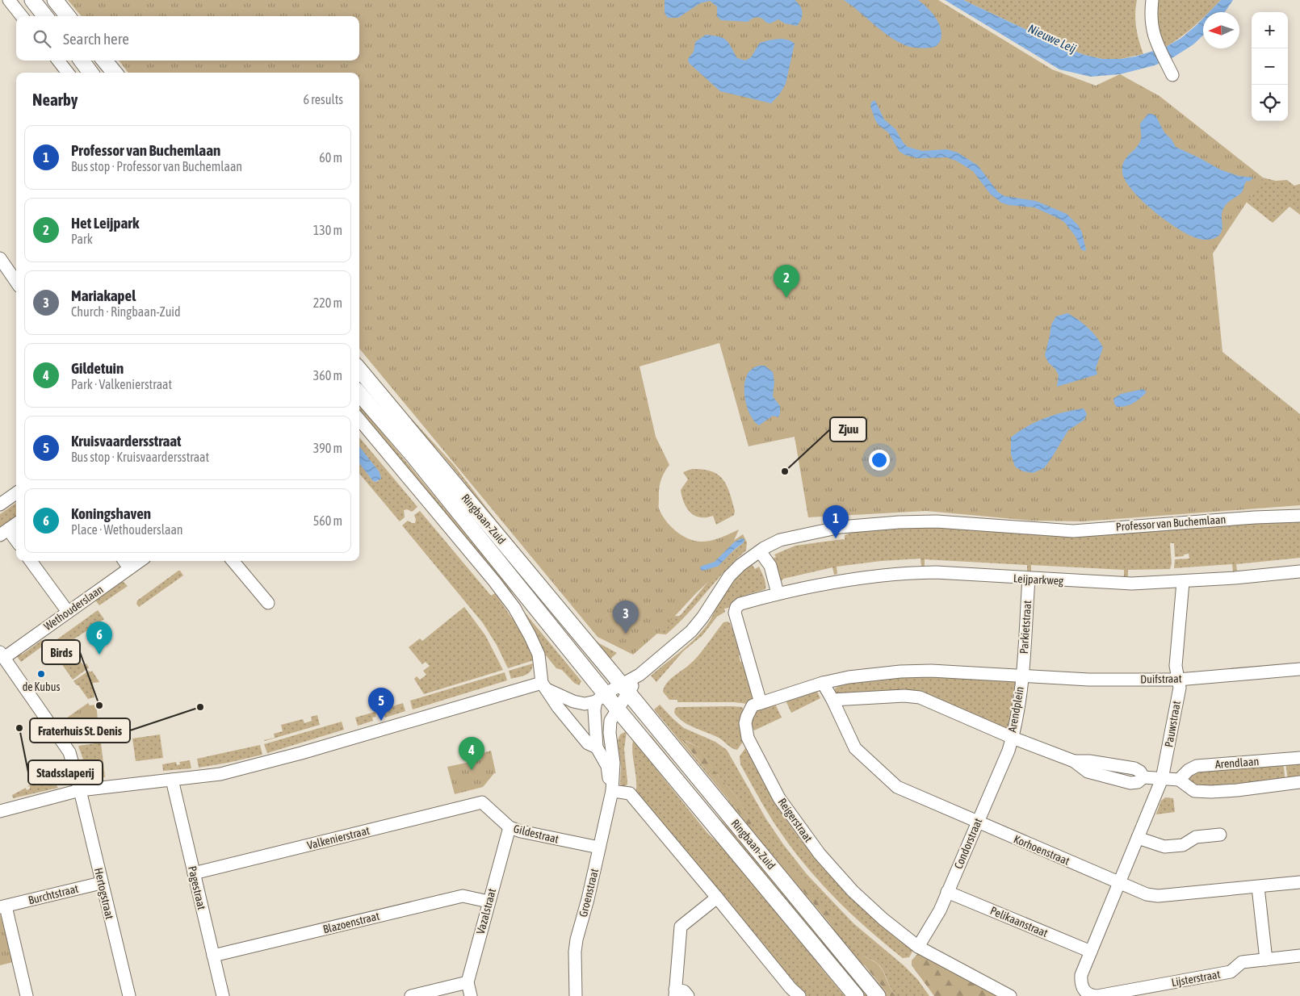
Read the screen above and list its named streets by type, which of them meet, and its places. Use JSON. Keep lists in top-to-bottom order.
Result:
{
  "streets": {
    "main road": ["Ringbaan-Zuid"],
    "street": [
      "Professor van Buchemlaan",
      "Leijparkweg",
      "Wethouderslaan",
      "Parkietstraat",
      "Duifstraat",
      "Arendplein",
      "Pauwstraat",
      "Arendlaan",
      "Reigerstraat",
      "Gildestraat",
      "Valkenierstraat",
      "Condorstraat",
      "Korhoenstraat",
      "Pagestraat",
      "Groenstraat",
      "Hertogstraat",
      "Burchtstraat",
      "Vazalstraat",
      "Pelikaanstraat",
      "Blazoenstraat",
      "Lijsterstraat"
    ]
  },
  "crossings": [
    ["Ringbaan-Zuid", "Professor van Buchemlaan"],
    ["Leijparkweg", "Parkietstraat"],
    ["Leijparkweg", "Pauwstraat"],
    ["Wethouderslaan", "Hertogstraat"],
    ["Parkietstraat", "Duifstraat"],
    ["Parkietstraat", "Arendplein"],
    ["Duifstraat", "Arendplein"],
    ["Duifstraat", "Pauwstraat"],
    ["Arendplein", "Reigerstraat"],
    ["Arendplein", "Condorstraat"],
    ["Arendplein", "Korhoenstraat"],
    ["Pauwstraat", "Korhoenstraat"],
    ["Pauwstraat", "Pelikaanstraat"],
    ["Pauwstraat", "Lijsterstraat"],
    ["Reigerstraat", "Condorstraat"],
    ["Gildestraat", "Valkenierstraat"],
    ["Gildestraat", "Groenstraat"],
    ["Gildestraat", "Vazalstraat"],
    ["Valkenierstraat", "Pagestraat"],
    ["Condorstraat", "Korhoenstraat"],
    ["Condorstraat", "Pelikaanstraat"],
    ["Pagestraat", "Blazoenstraat"],
    ["Hertogstraat", "Burchtstraat"],
    ["Vazalstraat", "Blazoenstraat"]
  ],
  "water": ["Nieuwe Leij"],
  "places": [
    "Zjuu",
    "de Kubus",
    "Birds",
    "Fraterhuis St. Denis",
    "Stadsslaperij"
  ],
  "north": "left",
  "page": {
    "map_buttons": ["+", "−"],
    "search": "Search here",
    "heading": ["Nearby", "6 results"],
    "list": [
      {
        "mark": "1",
        "name": "Professor van Buchemlaan",
        "note": "Bus stop · Professor van Buchemlaan",
        "value": "60 m"
      },
      {
        "mark": "2",
        "name": "Het Leijpark",
        "note": "Park",
        "value": "130 m"
      },
      {
        "mark": "3",
        "name": "Mariakapel",
        "note": "Church · Ringbaan-Zuid",
        "value": "220 m"
      },
      {
        "mark": "4",
        "name": "Gildetuin",
        "note": "Park · Valkenierstraat",
        "value": "360 m"
      },
      {
        "mark": "5",
        "name": "Kruisvaardersstraat",
        "note": "Bus stop · Kruisvaardersstraat",
        "value": "390 m"
      },
      {
        "mark": "6",
        "name": "Koningshaven",
        "note": "Place · Wethouderslaan",
        "value": "560 m"
      }
    ],
    "pins": [
      "2",
      "1",
      "3",
      "6",
      "5",
      "4"
    ]
  }
}
